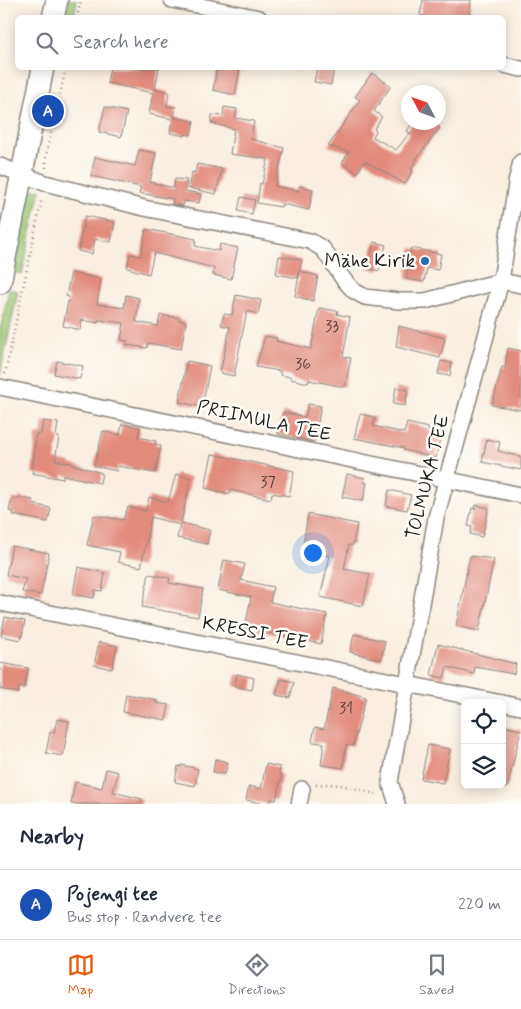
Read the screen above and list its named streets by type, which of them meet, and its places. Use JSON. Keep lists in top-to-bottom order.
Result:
{
  "streets": {
    "street": ["PRIIMULA TEE", "TOLMUKA TEE", "KRESSI TEE"]
  },
  "crossings": [
    ["PRIIMULA TEE", "TOLMUKA TEE"],
    ["TOLMUKA TEE", "KRESSI TEE"]
  ],
  "places": ["Mähe Kirik"],
  "house_numbers": [
    "33",
    "36",
    "37",
    "31"
  ],
  "north": "top left",
  "page": {
    "search": "Search here",
    "pins": "A",
    "heading": "Nearby",
    "list": [
      {
        "mark": "A",
        "name": "Pojengi tee",
        "note": "Bus stop · Randvere tee",
        "value": "220 m"
      }
    ],
    "nav": ["Map", "Directions", "Saved"]
  }
}
